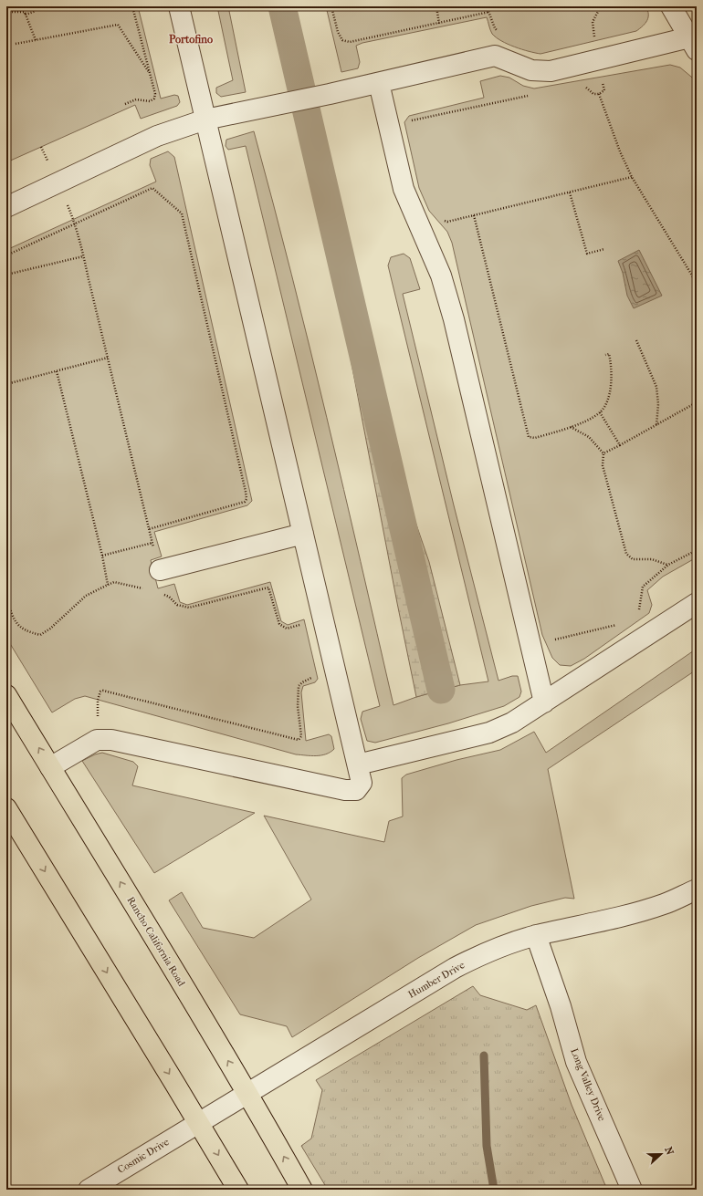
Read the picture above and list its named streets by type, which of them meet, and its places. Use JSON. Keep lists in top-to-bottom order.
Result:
{
  "streets": {
    "main road": ["Rancho California Road"],
    "street": ["Humber Drive", "Long Valley Drive", "Cosmic Drive"]
  },
  "crossings": [
    ["Rancho California Road", "Humber Drive"],
    ["Humber Drive", "Long Valley Drive"],
    ["Humber Drive", "Cosmic Drive"]
  ],
  "districts": ["Portofino"],
  "north": "right"
}
